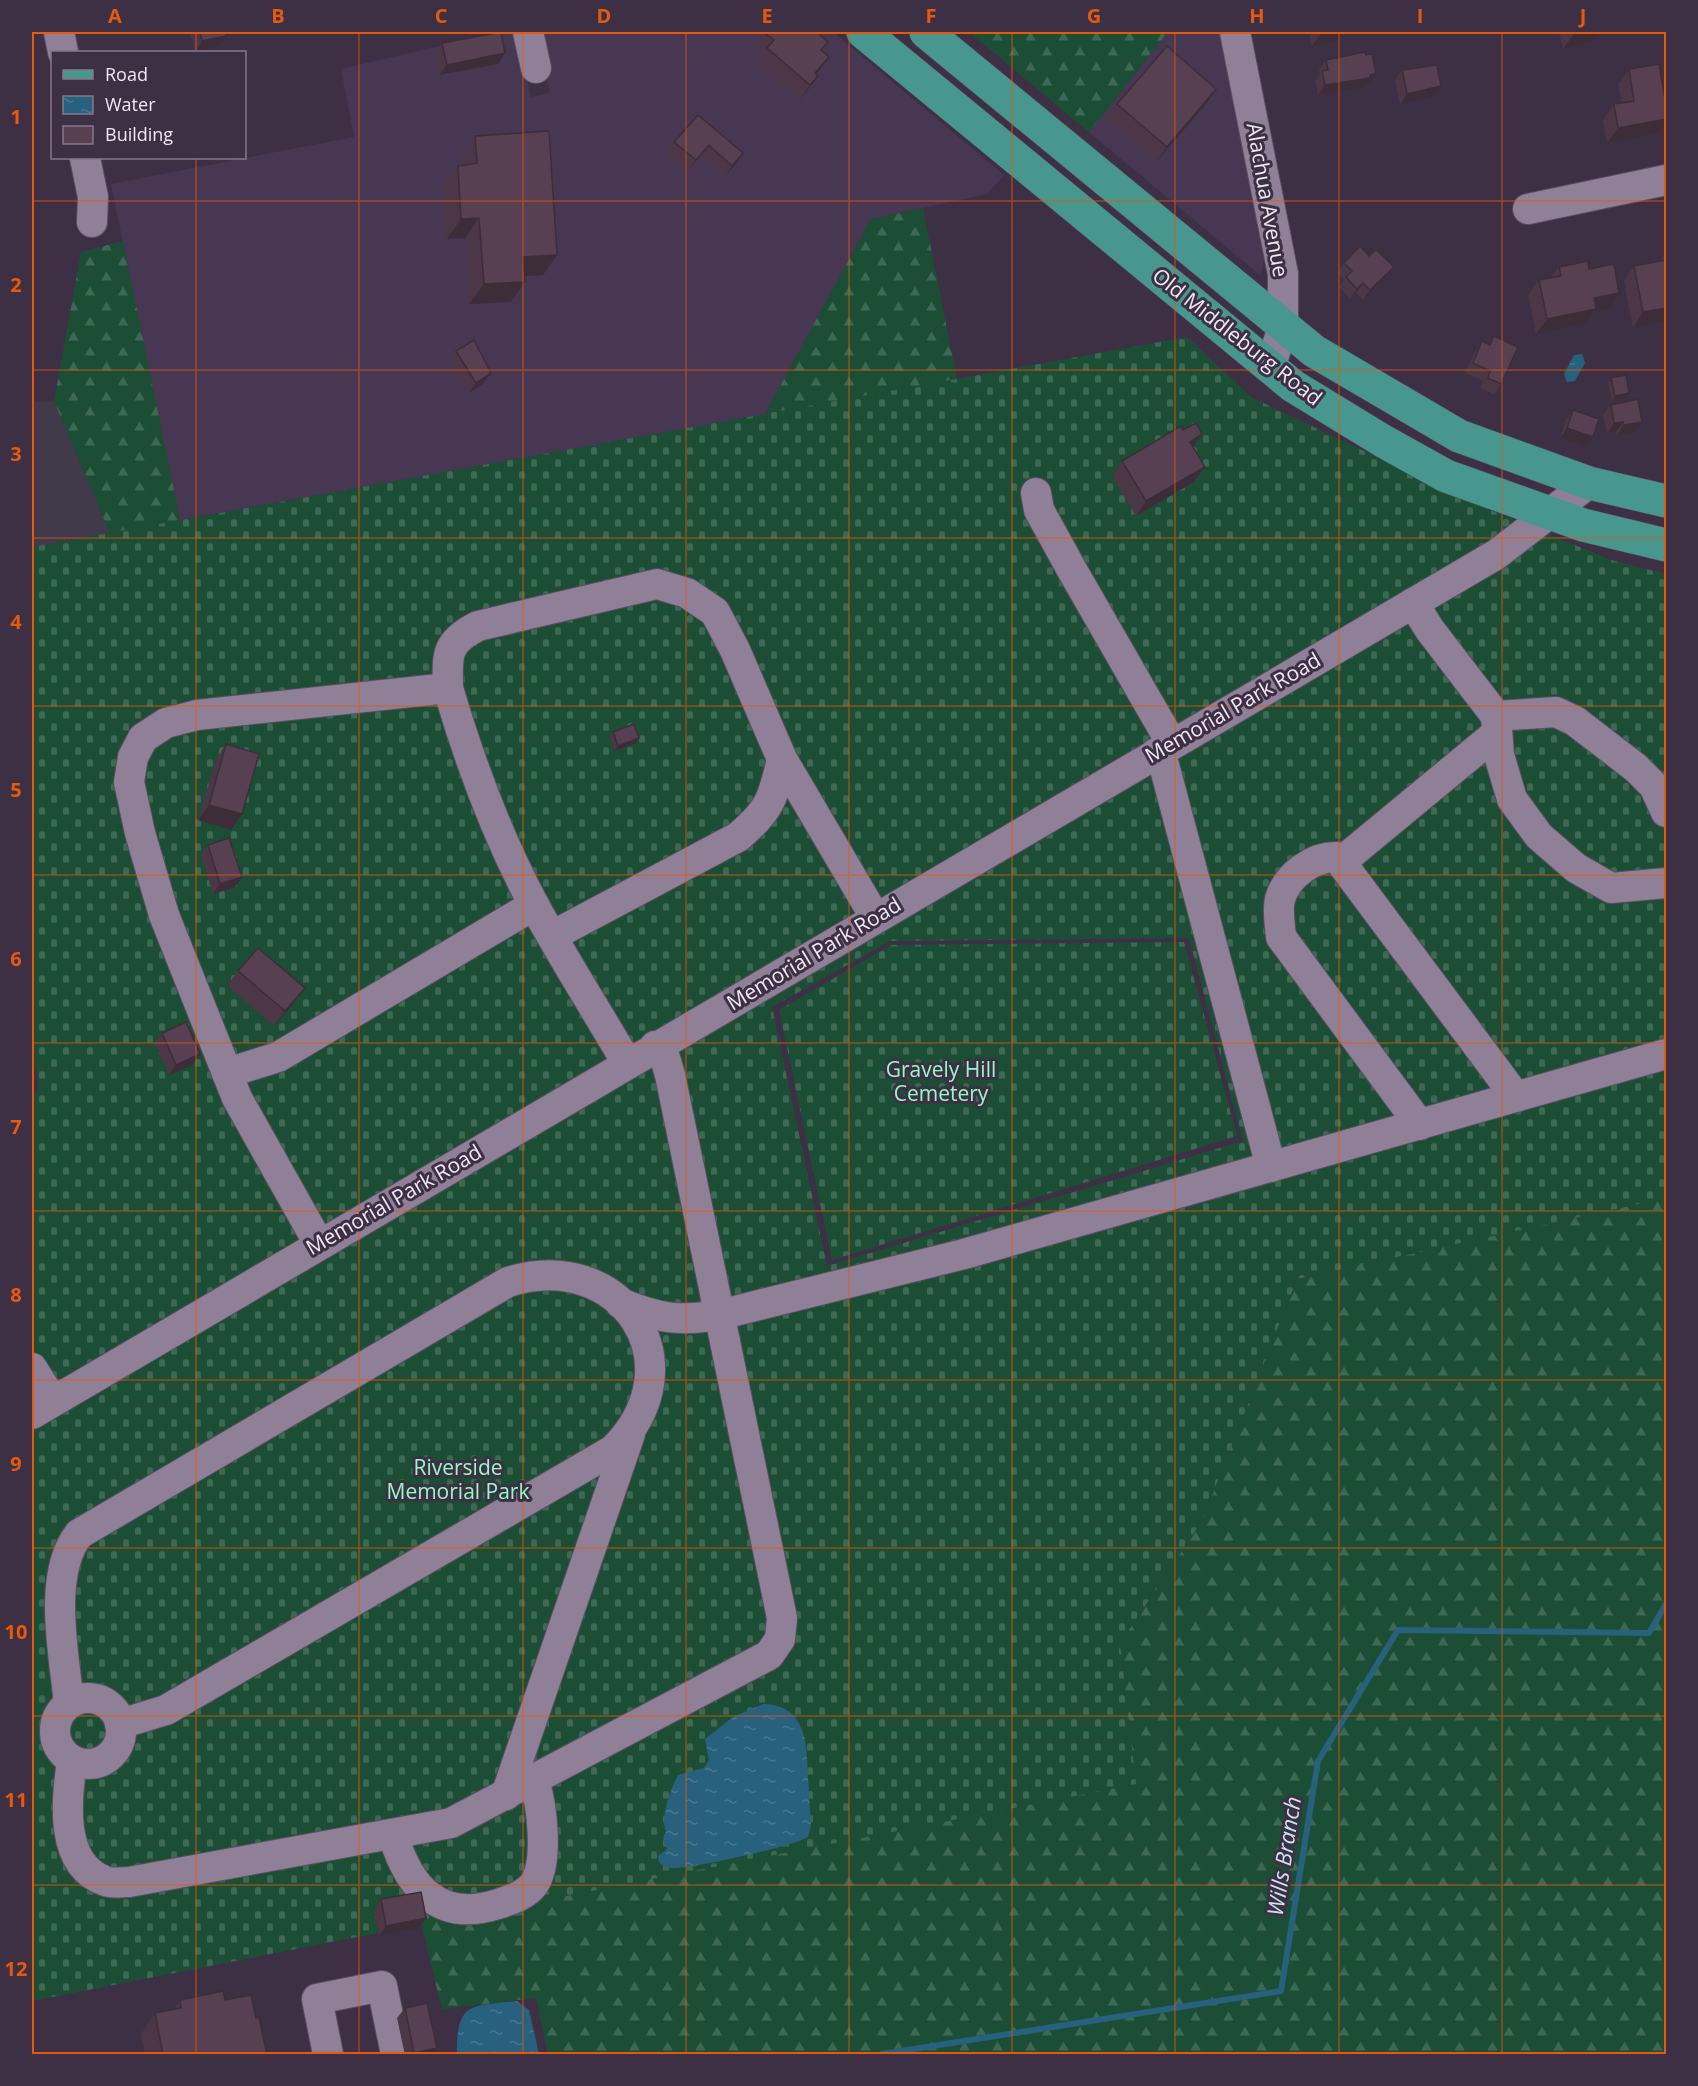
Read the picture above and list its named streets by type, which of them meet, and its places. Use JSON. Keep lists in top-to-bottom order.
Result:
{
  "streets": {
    "main road": ["Old Middleburg Road"],
    "street": ["Alachua Avenue", "Memorial Park Road"]
  },
  "crossings": [
    ["Alachua Avenue", "Old Middleburg Road"],
    ["Old Middleburg Road", "Memorial Park Road"]
  ],
  "water": ["Wills Branch"],
  "parks": ["Gravely Hill Cemetery", "Riverside Memorial Park"],
  "legend": ["Road", "Water", "Building"],
  "grid": {
    "columns": [
      "A",
      "B",
      "C",
      "D",
      "E",
      "F",
      "G",
      "H",
      "I",
      "J"
    ],
    "rows": [
      "1",
      "2",
      "3",
      "4",
      "5",
      "6",
      "7",
      "8",
      "9",
      "10",
      "11",
      "12"
    ]
  }
}
